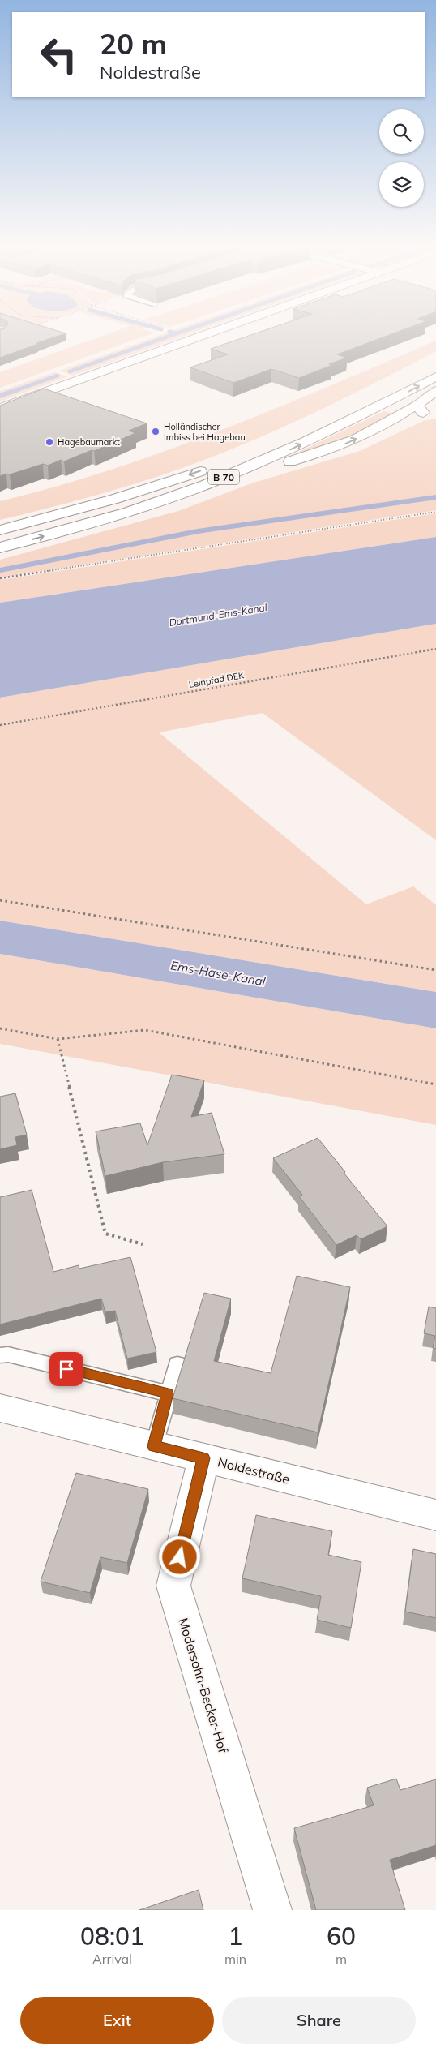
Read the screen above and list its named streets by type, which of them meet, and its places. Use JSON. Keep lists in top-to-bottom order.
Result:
{
  "streets": {
    "main road": ["B 70", "Noldestraße", "Modersohn-Becker-Hof"],
    "path": ["Leinpfad DEK"]
  },
  "crossings": [
    ["Noldestraße", "Modersohn-Becker-Hof"]
  ],
  "water": ["Dortmund-Ems-Kanal", "Ems-Hase-Kanal"],
  "places": ["Holländischer Imbiss bei Hagebau", "Hagebaumarkt"],
  "page": {
    "turn": ["20 m", "Noldestraße"],
    "eta": [
      "08:01",
      "Arrival",
      "1",
      "min",
      "60",
      "m"
    ],
    "buttons": ["Exit", "Share"]
  }
}
